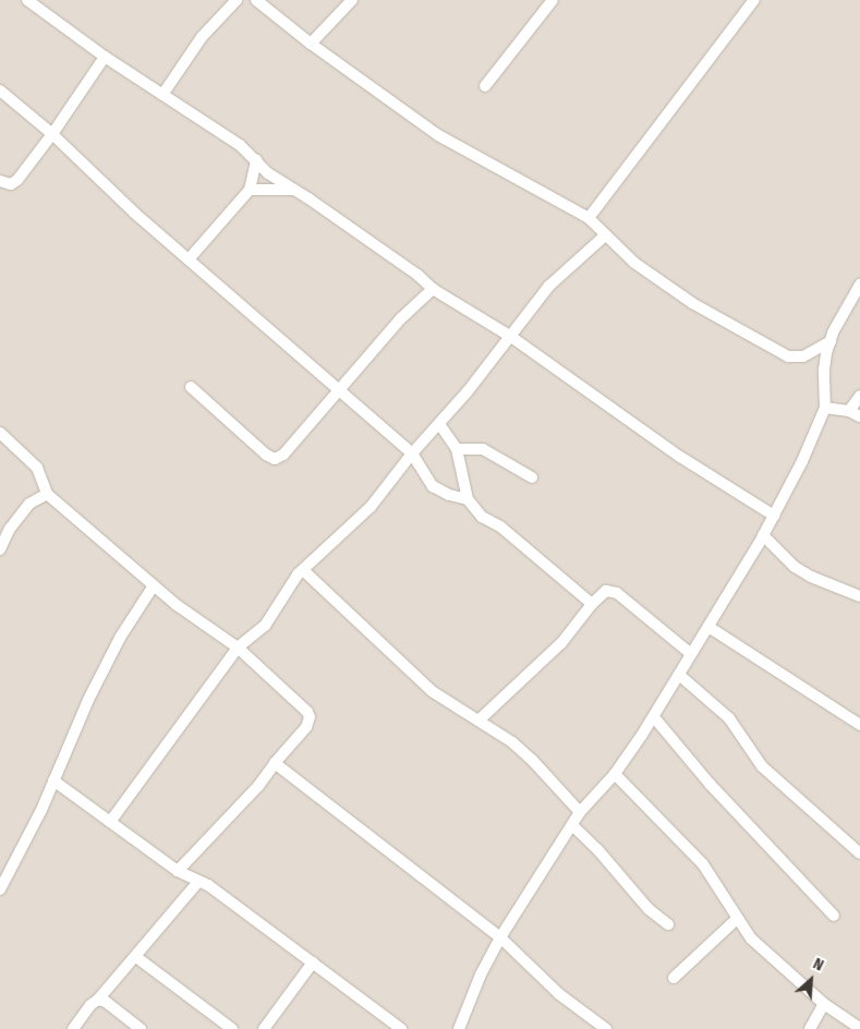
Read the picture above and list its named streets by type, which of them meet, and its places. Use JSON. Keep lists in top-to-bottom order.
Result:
{
  "north": "top right"
}
